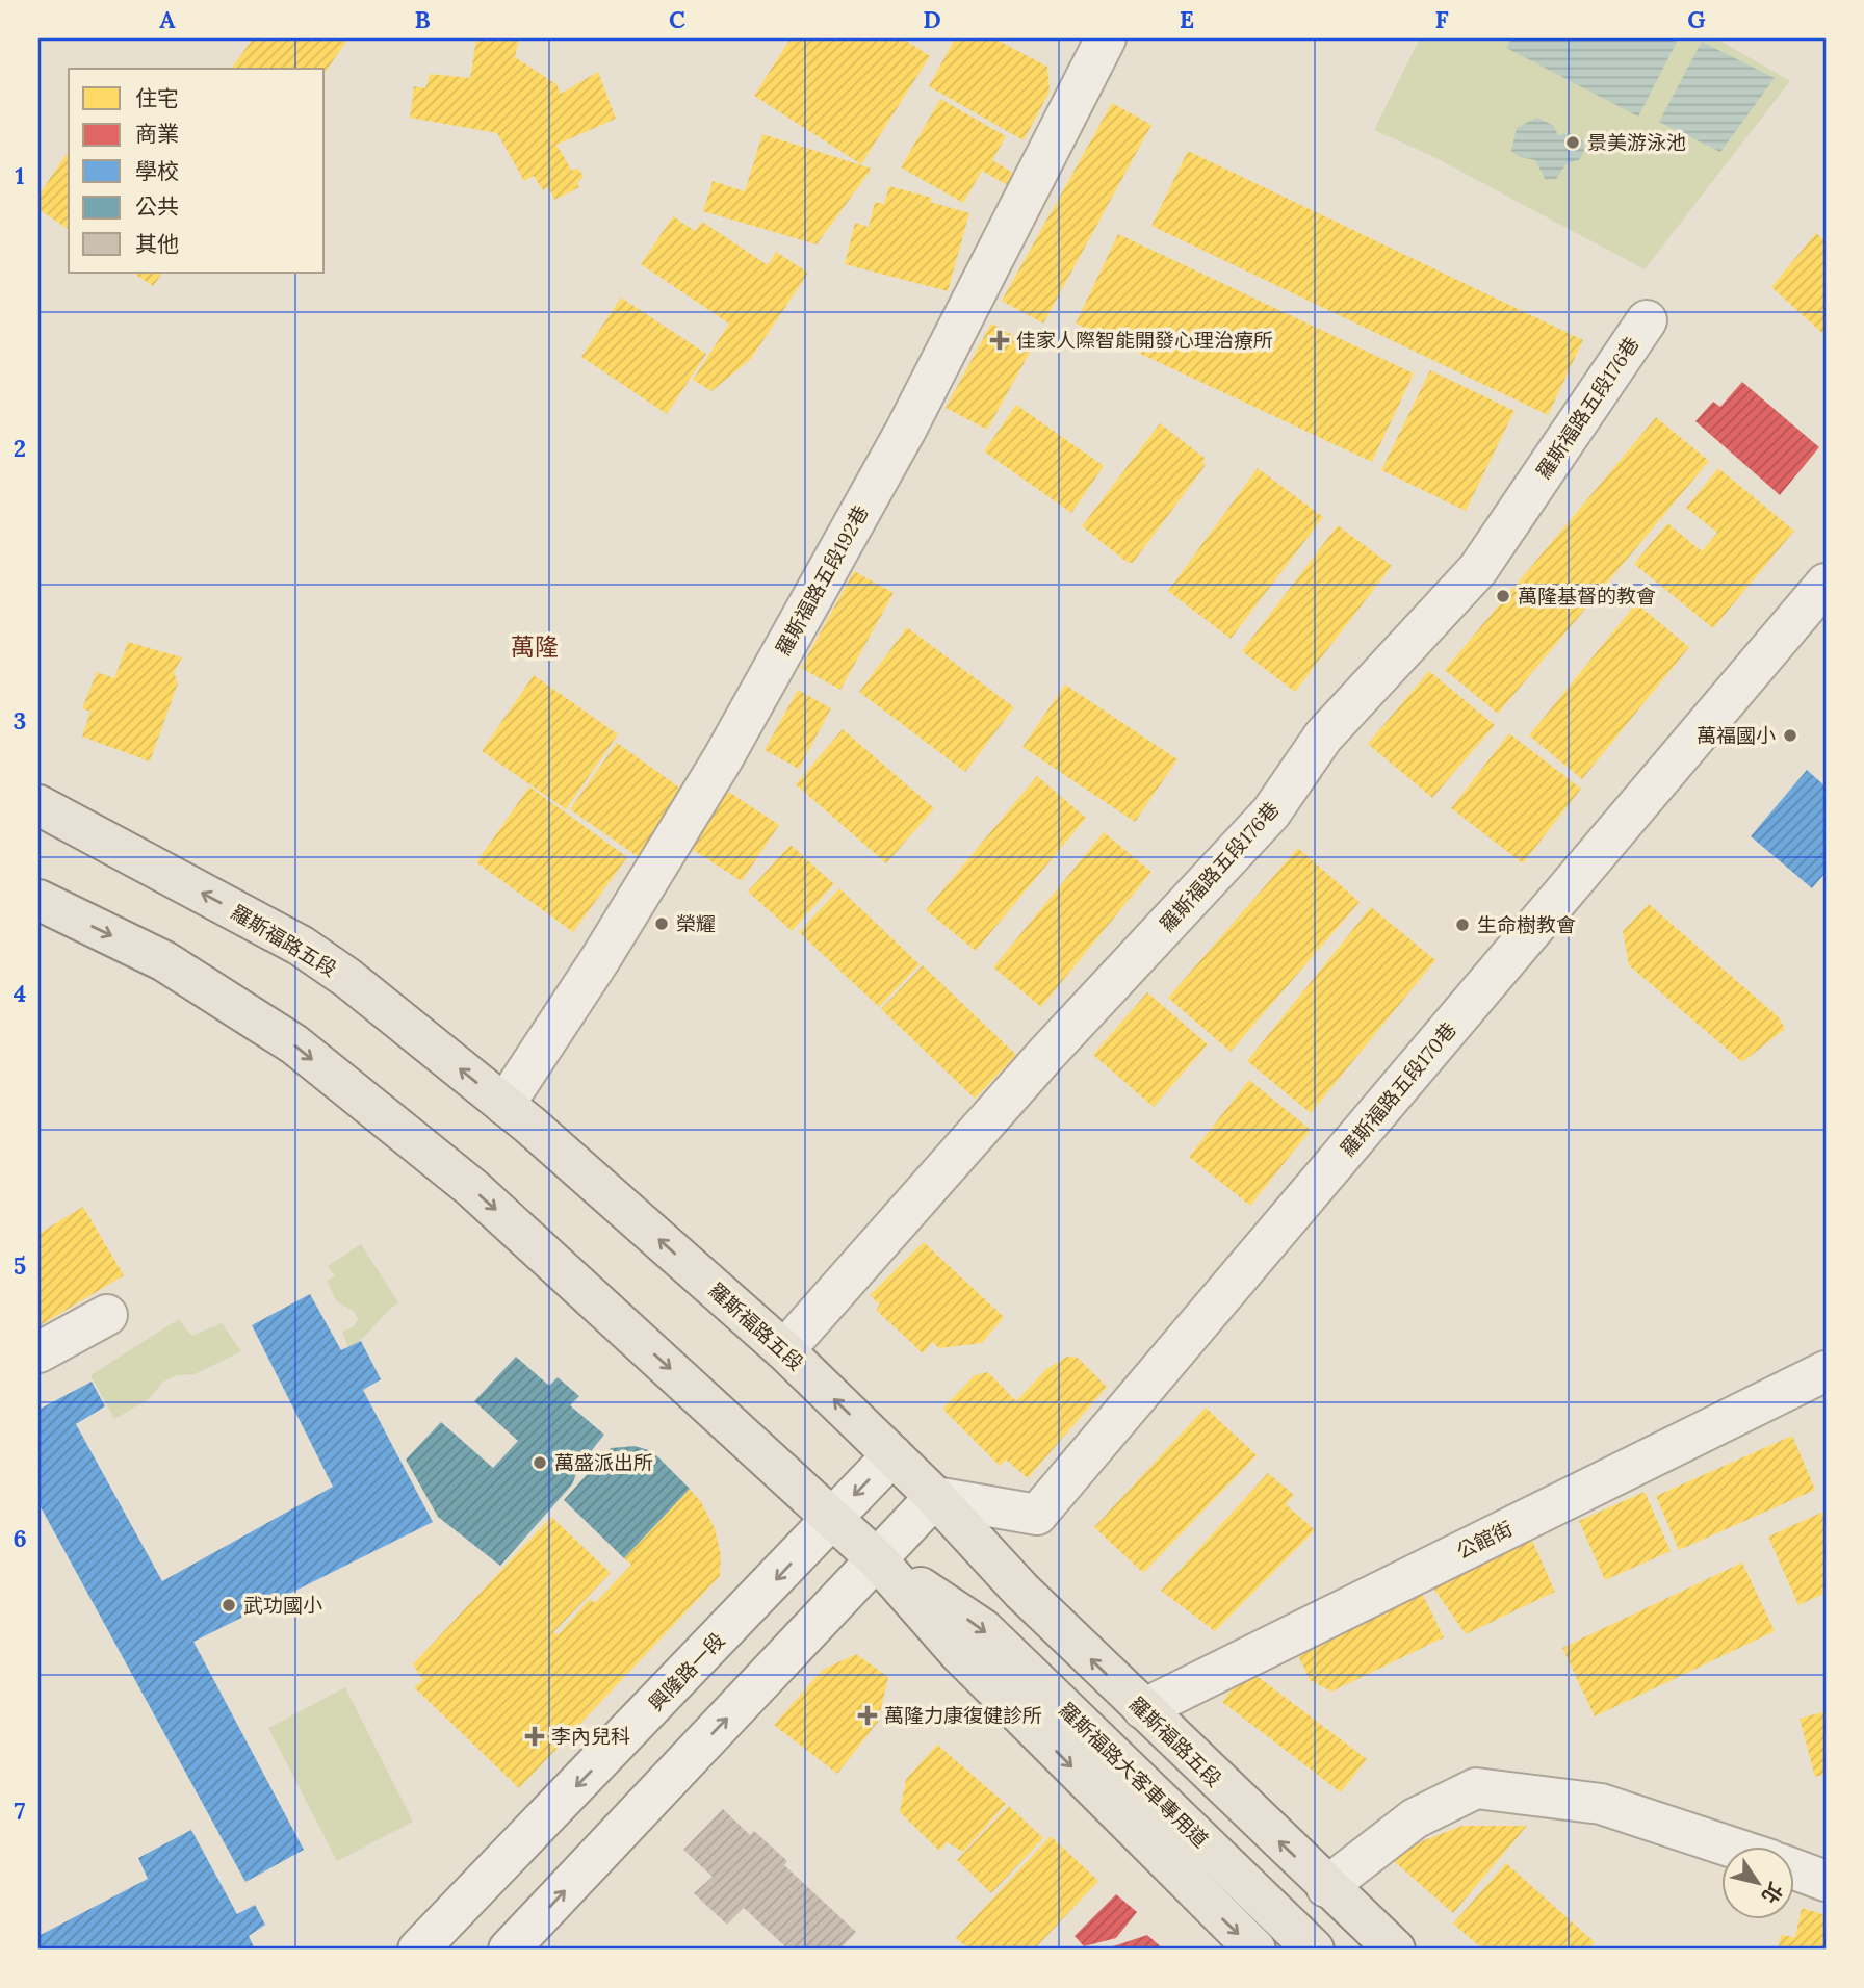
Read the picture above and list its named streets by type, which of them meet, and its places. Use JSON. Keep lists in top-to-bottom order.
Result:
{
  "streets": {
    "main road": ["羅斯福路五段", "羅斯福路大客車專用道"],
    "street": [
      "羅斯福路五段176巷",
      "羅斯福路五段192巷",
      "羅斯福路五段170巷",
      "公館街",
      "興隆路一段"
    ]
  },
  "crossings": [
    ["羅斯福路五段176巷", "羅斯福路五段"],
    ["羅斯福路五段192巷", "羅斯福路五段"],
    ["羅斯福路五段", "羅斯福路五段170巷"],
    ["羅斯福路五段", "公館街"],
    ["羅斯福路五段", "興隆路一段"]
  ],
  "districts": ["萬隆"],
  "places": {
    "other": [
      "景美游泳池",
      "萬隆基督的教會",
      "萬福國小",
      "榮耀",
      "生命樹教會",
      "萬盛派出所",
      "武功國小"
    ],
    "health": ["佳家人際智能開發心理治療所", "萬隆力康復健診所", "李內兒科"]
  },
  "legend": [
    "住宅",
    "商業",
    "學校",
    "公共",
    "其他"
  ],
  "north": "bottom right",
  "grid": {
    "columns": [
      "A",
      "B",
      "C",
      "D",
      "E",
      "F",
      "G"
    ],
    "rows": [
      "1",
      "2",
      "3",
      "4",
      "5",
      "6",
      "7"
    ]
  }
}
